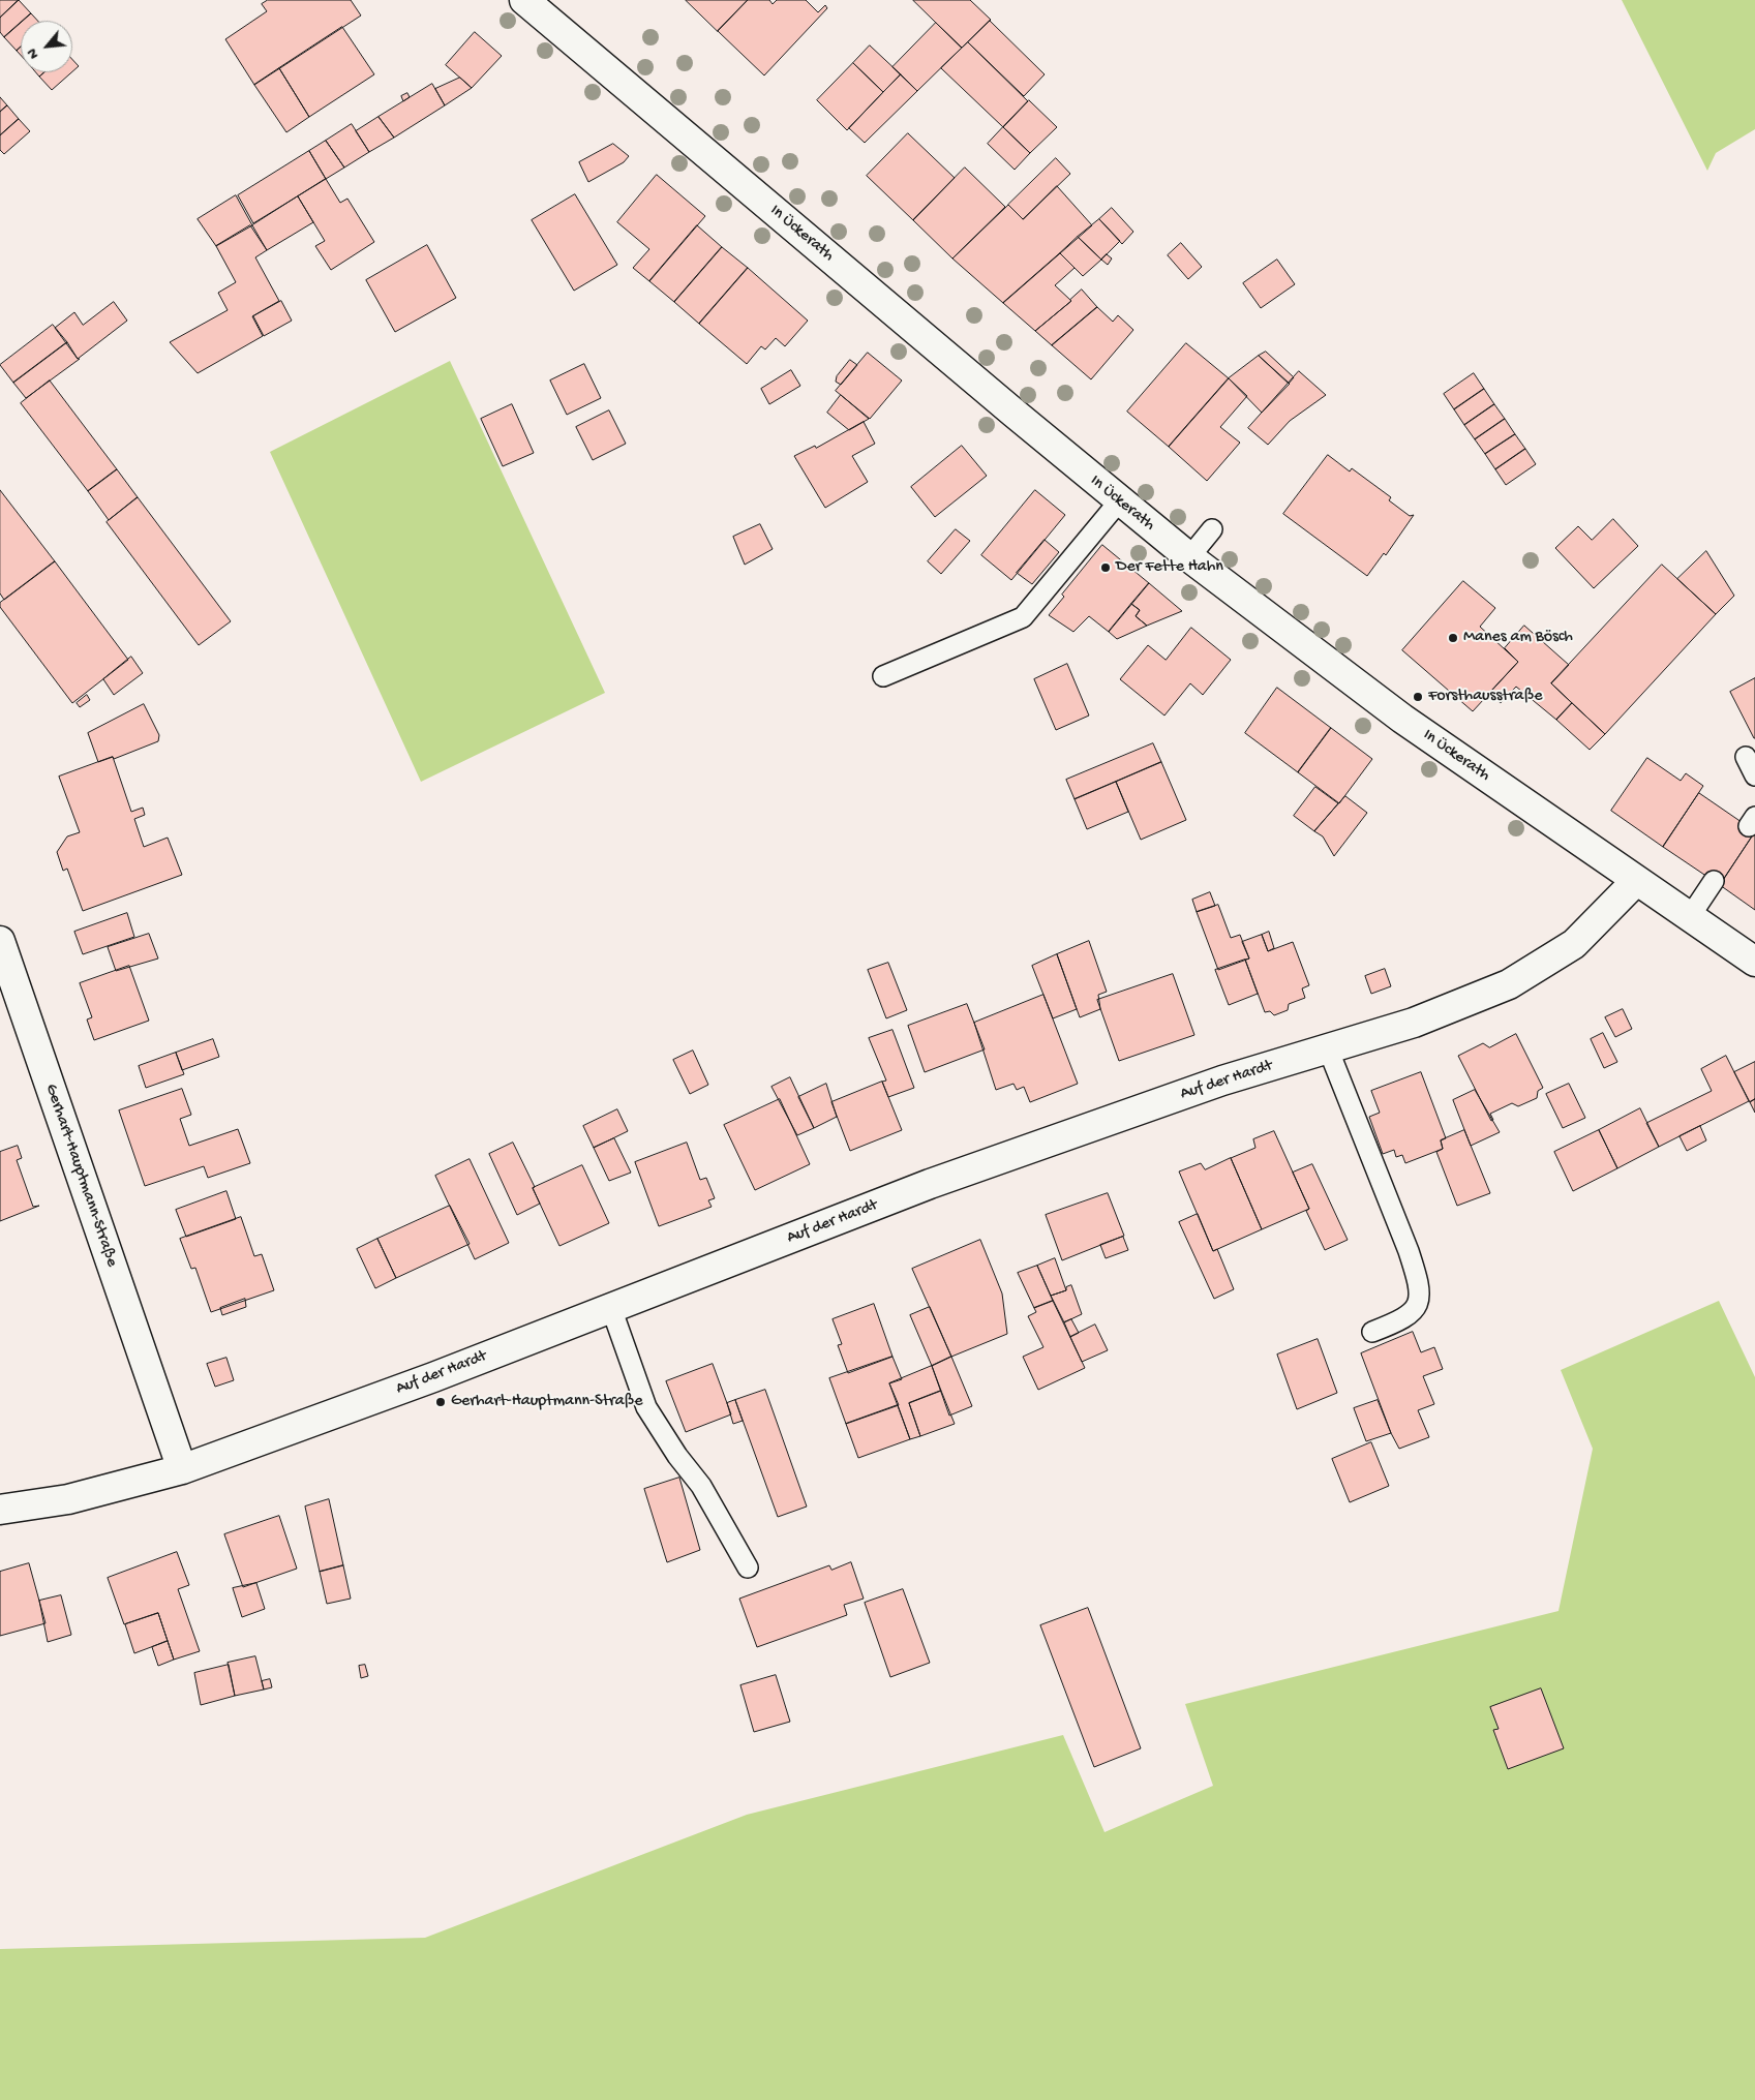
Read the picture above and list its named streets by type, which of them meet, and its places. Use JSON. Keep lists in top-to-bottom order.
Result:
{
  "streets": {
    "street": ["In Ückerath", "Auf der Hardt", "Gerhart-Hauptmann-Straße"]
  },
  "crossings": [
    ["In Ückerath", "Auf der Hardt"],
    ["Auf der Hardt", "Gerhart-Hauptmann-Straße"]
  ],
  "places": [
    "Der Fette Hahn",
    "Manes am Bösch",
    "Forsthausstraße",
    "Gerhart-Hauptmann-Straße"
  ],
  "north": "bottom left"
}
